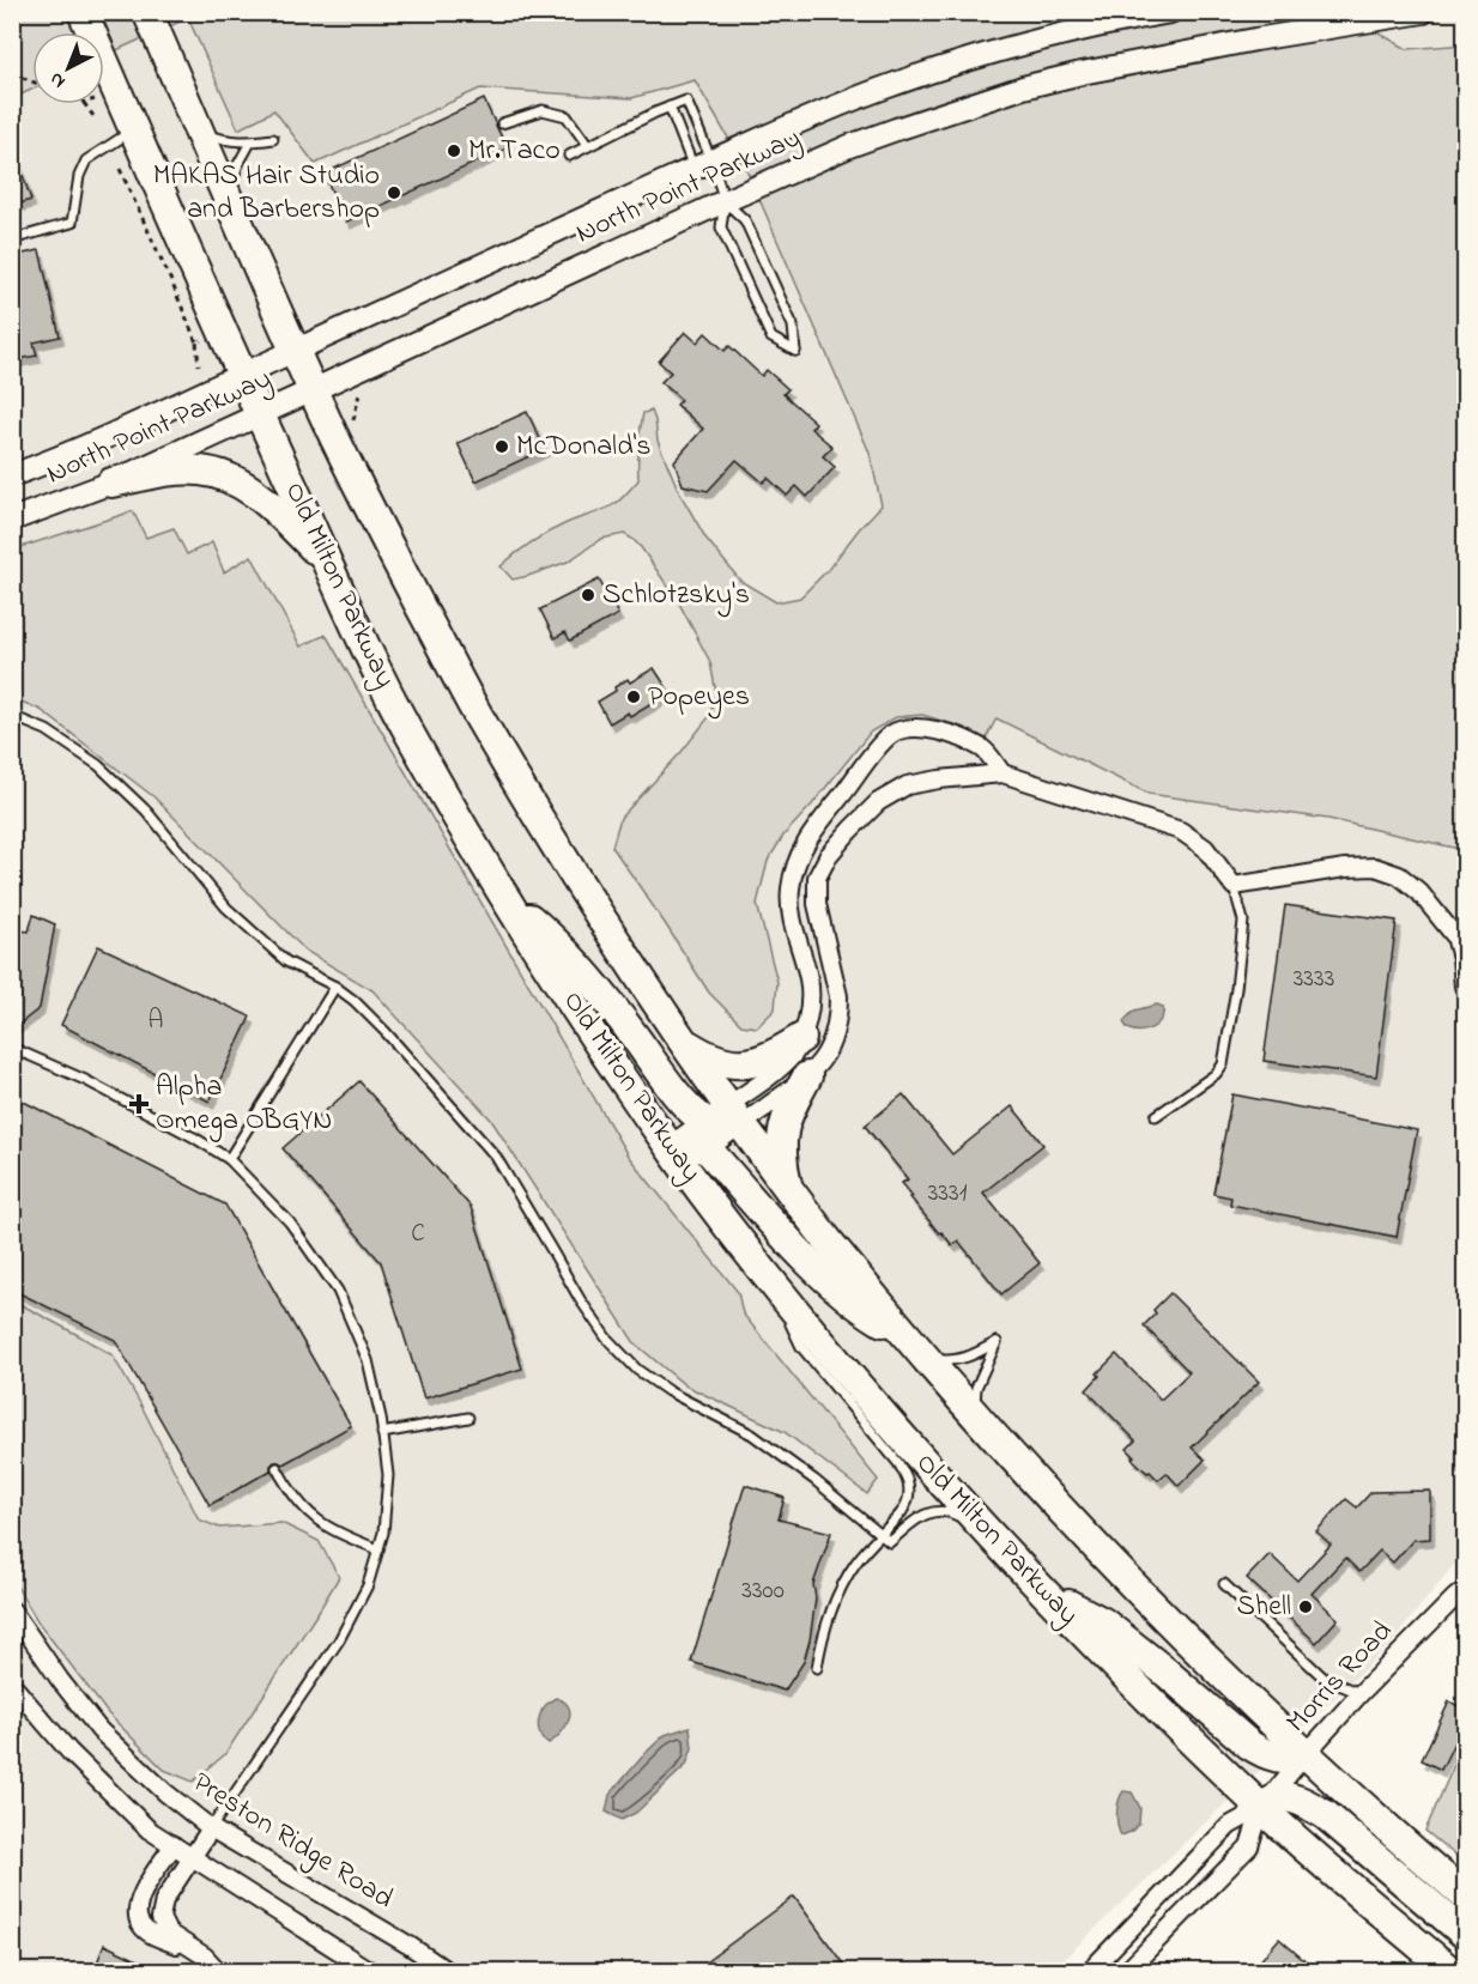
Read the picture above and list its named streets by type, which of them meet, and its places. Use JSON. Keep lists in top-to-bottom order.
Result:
{
  "streets": {
    "highway": ["Old Milton Parkway"],
    "street": ["North Point Parkway", "Morris Road", "Preston Ridge Road"]
  },
  "crossings": [
    ["North Point Parkway", "Old Milton Parkway"],
    ["Old Milton Parkway", "Morris Road"]
  ],
  "places": {
    "other": [
      "Mr.Taco",
      "MAKAS Hair Studio and Barbershop",
      "McDonald's",
      "Schlotzsky's",
      "Popeyes",
      "Shell"
    ],
    "health": ["Alpha Omega OBGYN"]
  },
  "house_numbers": [
    "3333",
    "A",
    "3331",
    "C",
    "3300"
  ],
  "north": "bottom left"
}
